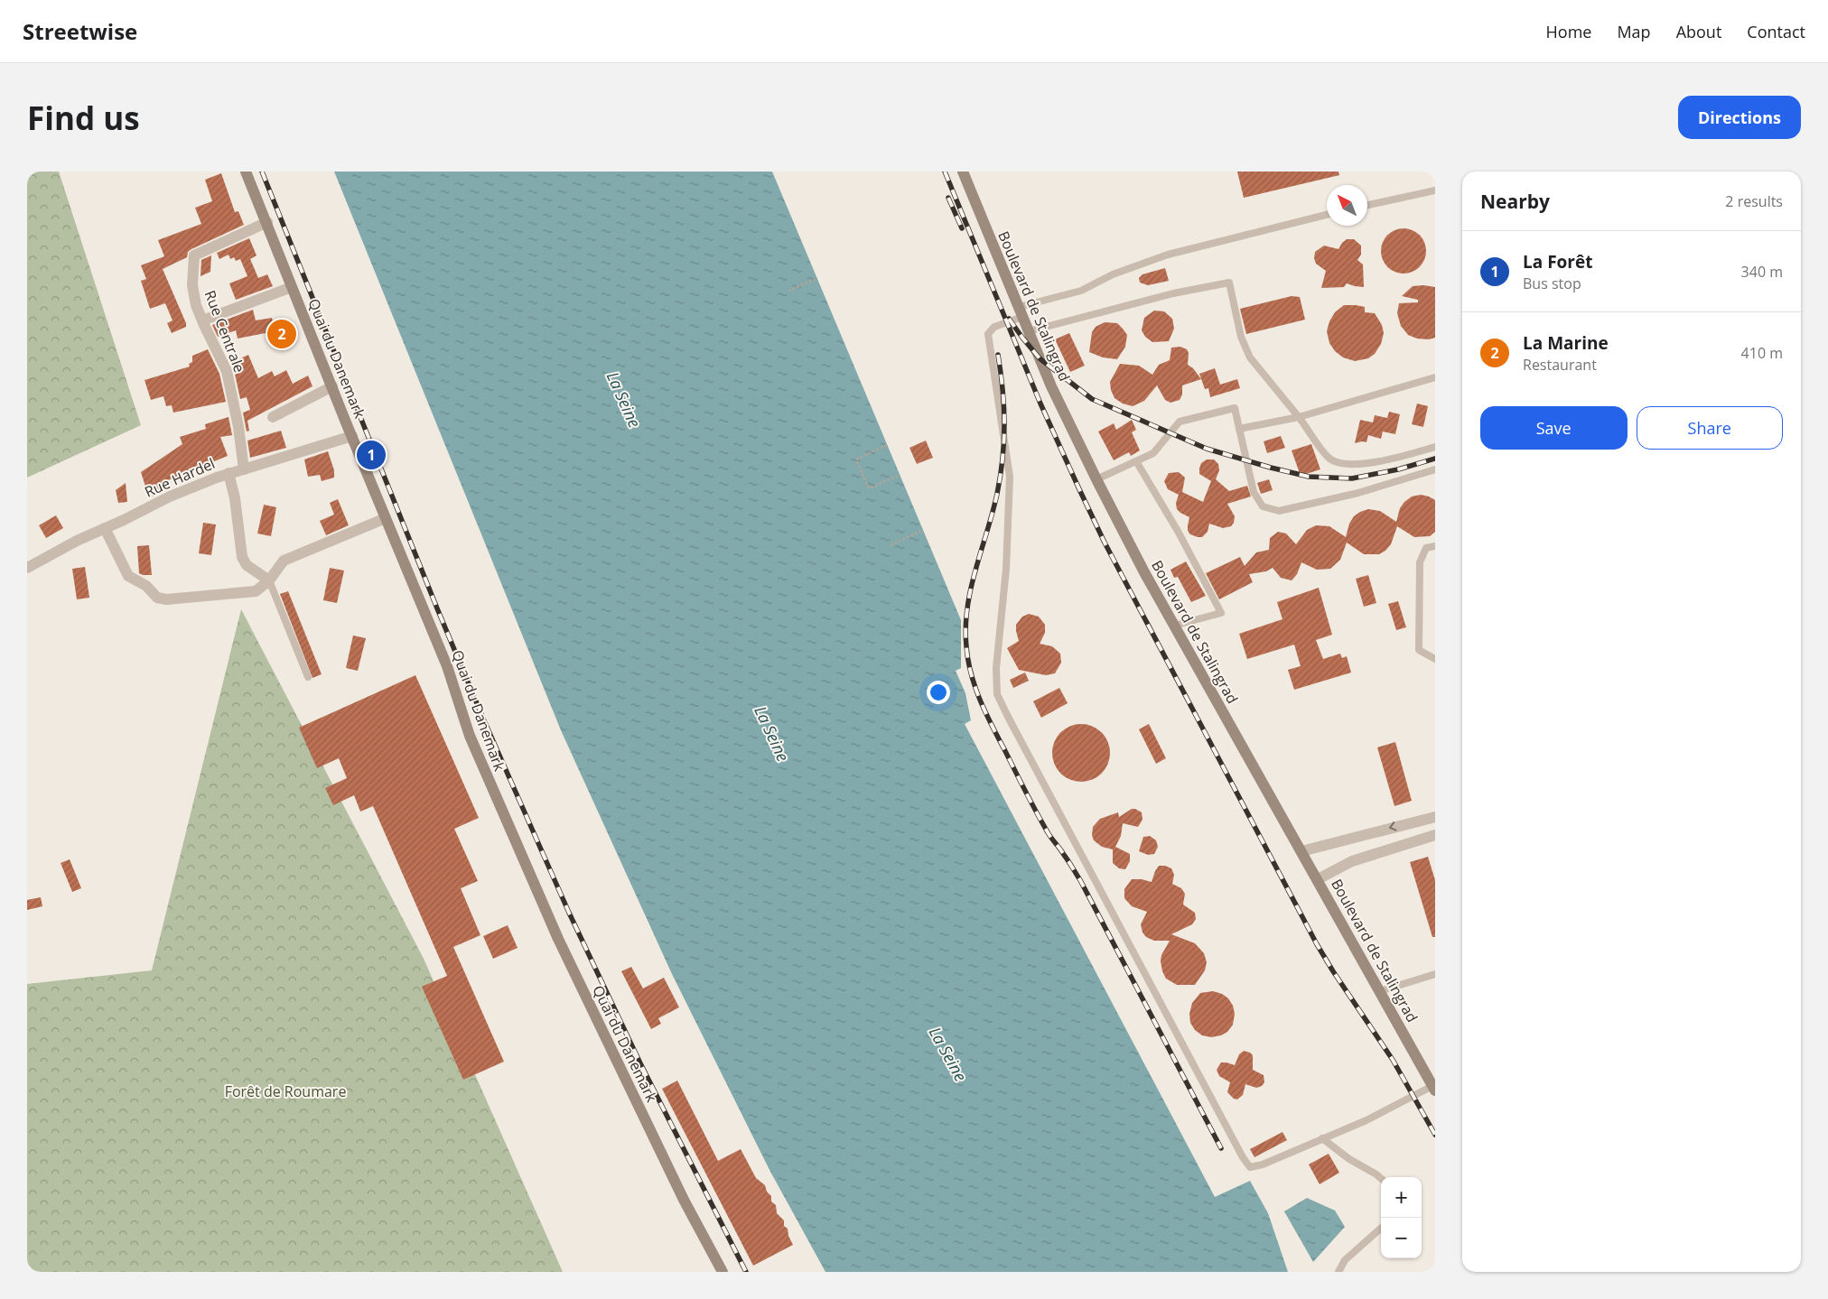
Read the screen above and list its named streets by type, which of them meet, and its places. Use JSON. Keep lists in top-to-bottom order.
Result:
{
  "streets": {
    "main road": ["Boulevard de Stalingrad", "Quai du Danemark"],
    "street": ["Rue Centrale", "Rue Hardel"]
  },
  "crossings": [
    ["Rue Centrale", "Quai du Danemark"],
    ["Rue Centrale", "Rue Hardel"],
    ["Quai du Danemark", "Rue Hardel"]
  ],
  "water": ["La Seine"],
  "parks": ["Forêt de Roumare"],
  "north": "top left",
  "page": {
    "header": "Streetwise",
    "nav": [
      "Home",
      "Map",
      "About",
      "Contact"
    ],
    "buttons": [
      "Directions",
      ["Save", "Share"]
    ],
    "title": "Find us",
    "heading": ["Nearby", "2 results"],
    "list": [
      {
        "mark": "1",
        "name": "La Forêt",
        "note": "Bus stop",
        "value": "340 m"
      },
      {
        "mark": "2",
        "name": "La Marine",
        "note": "Restaurant",
        "value": "410 m"
      }
    ],
    "pins": ["2", "1"],
    "map_buttons": ["+", "−"]
  }
}
